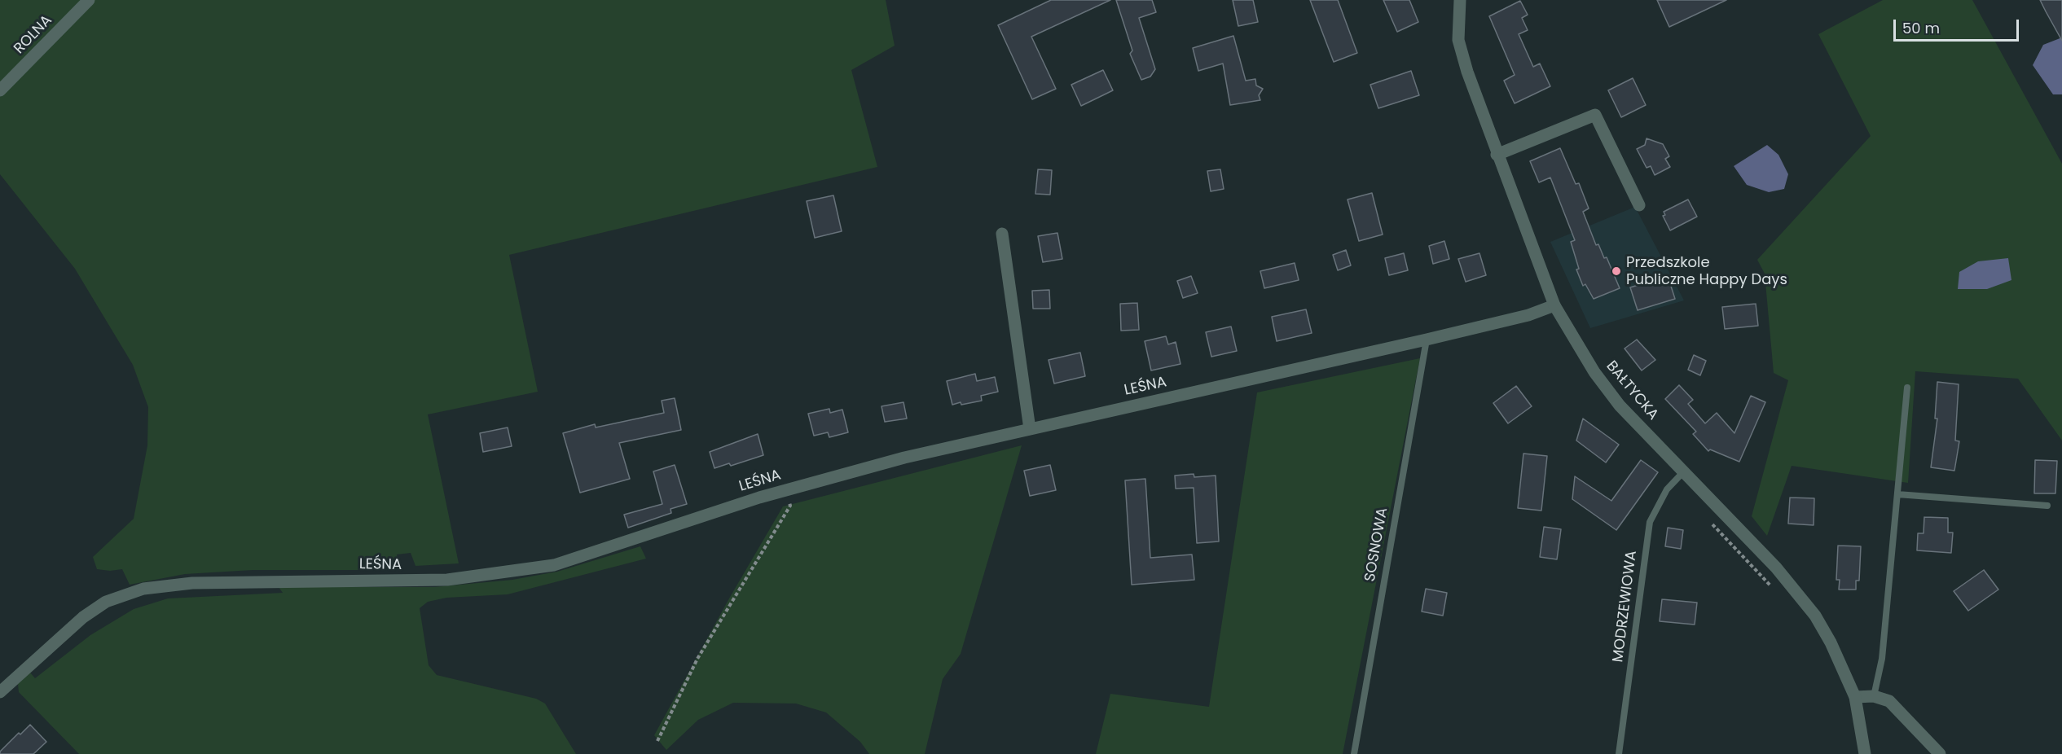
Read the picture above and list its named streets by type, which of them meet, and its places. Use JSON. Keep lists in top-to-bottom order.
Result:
{
  "streets": {
    "street": ["ROLNA", "LEŚNA", "BAŁTYCKA"],
    "lane": ["SOSNOWA", "MODRZEWIOWA"]
  },
  "crossings": [
    ["LEŚNA", "BAŁTYCKA"],
    ["LEŚNA", "SOSNOWA"],
    ["BAŁTYCKA", "MODRZEWIOWA"]
  ],
  "places": ["Przedszkole Publiczne Happy Days"],
  "scale_bar": "50 m"
}
